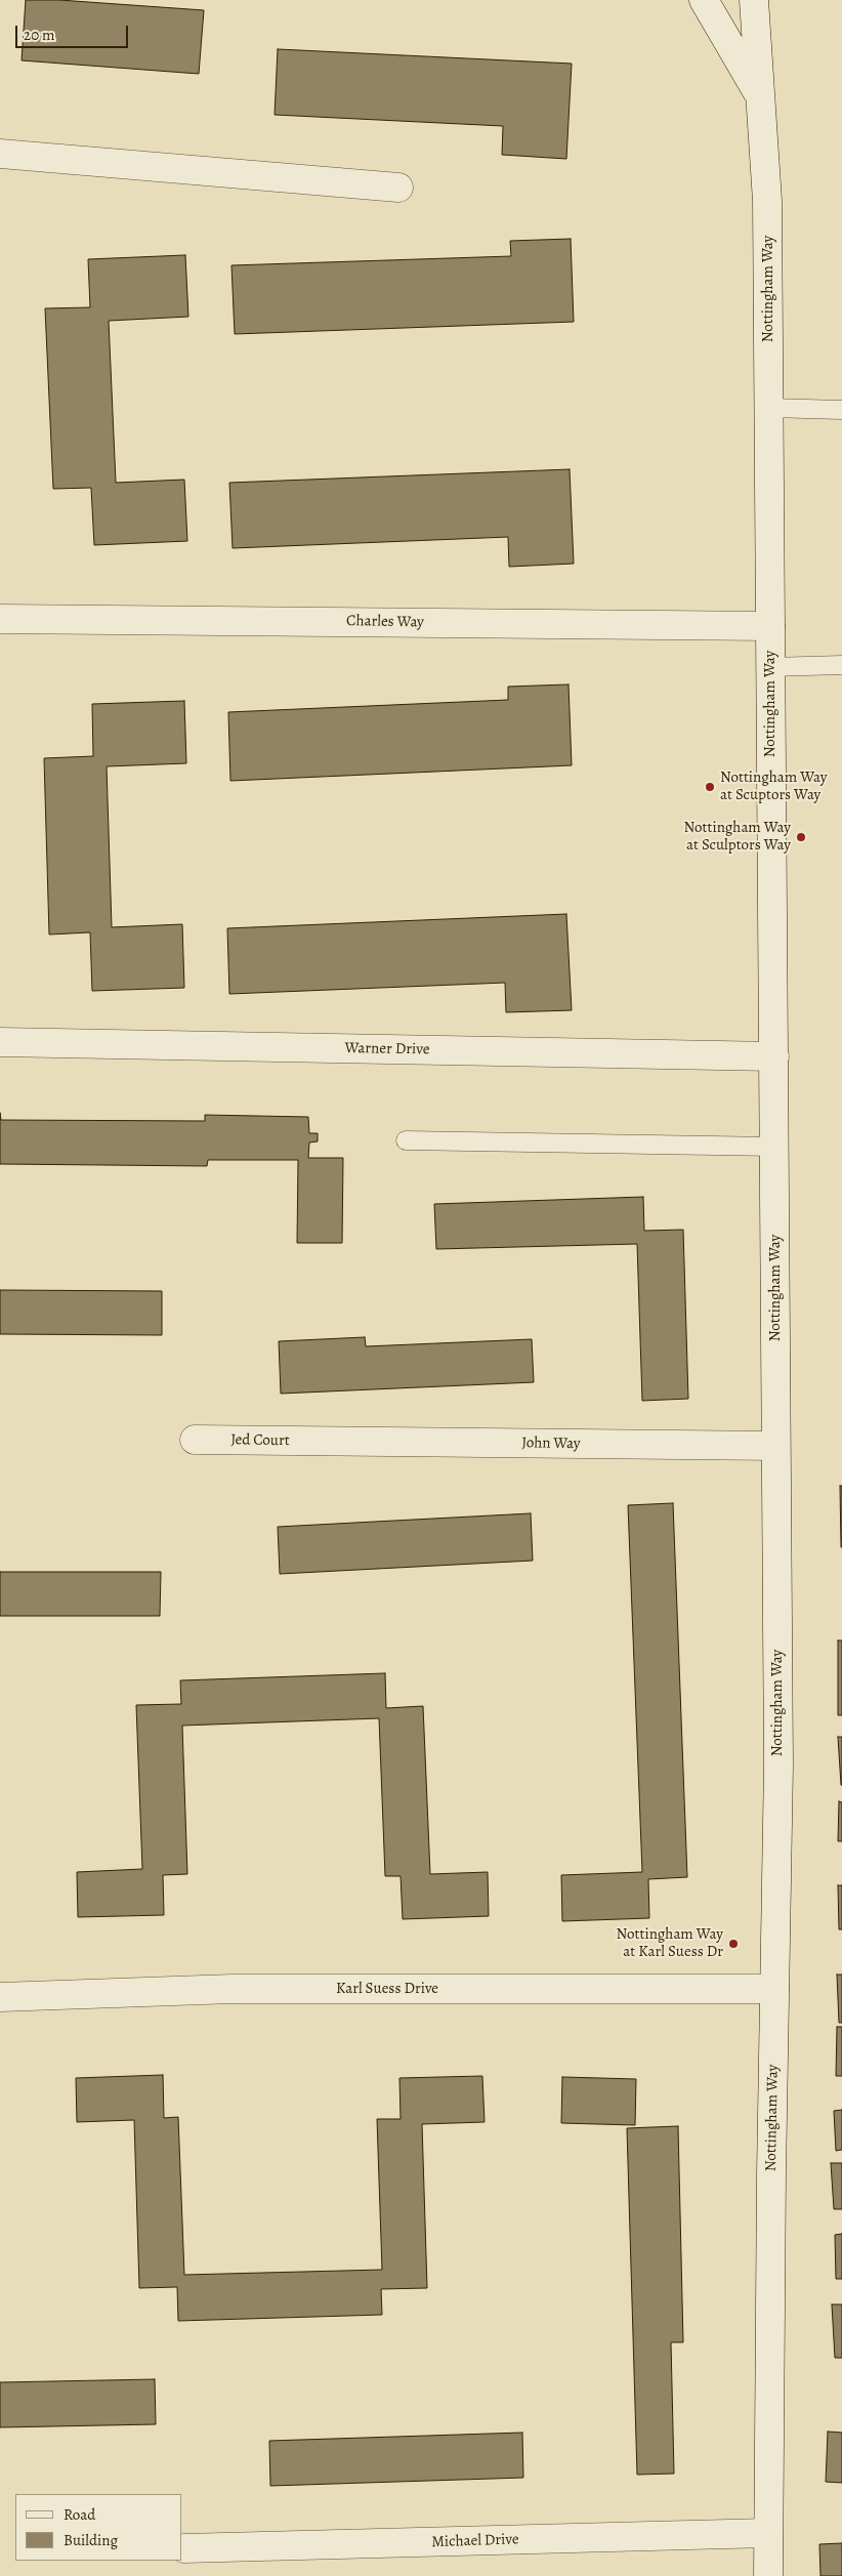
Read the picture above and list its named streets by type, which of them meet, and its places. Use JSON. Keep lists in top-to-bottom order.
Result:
{
  "streets": {
    "street": [
      "Nottingham Way",
      "Charles Way",
      "Warner Drive",
      "Jed Court",
      "John Way",
      "Karl Suess Drive",
      "Michael Drive"
    ]
  },
  "crossings": [
    ["Nottingham Way", "Charles Way"],
    ["Nottingham Way", "Warner Drive"],
    ["Nottingham Way", "John Way"],
    ["Nottingham Way", "Karl Suess Drive"],
    ["Nottingham Way", "Michael Drive"],
    ["Jed Court", "John Way"]
  ],
  "places": ["Nottingham Way at Scuptors Way", "Nottingham Way at Sculptors Way", "Nottingham Way at Karl Suess Dr"],
  "legend": ["Road", "Building"],
  "scale_bar": "20 m"
}
